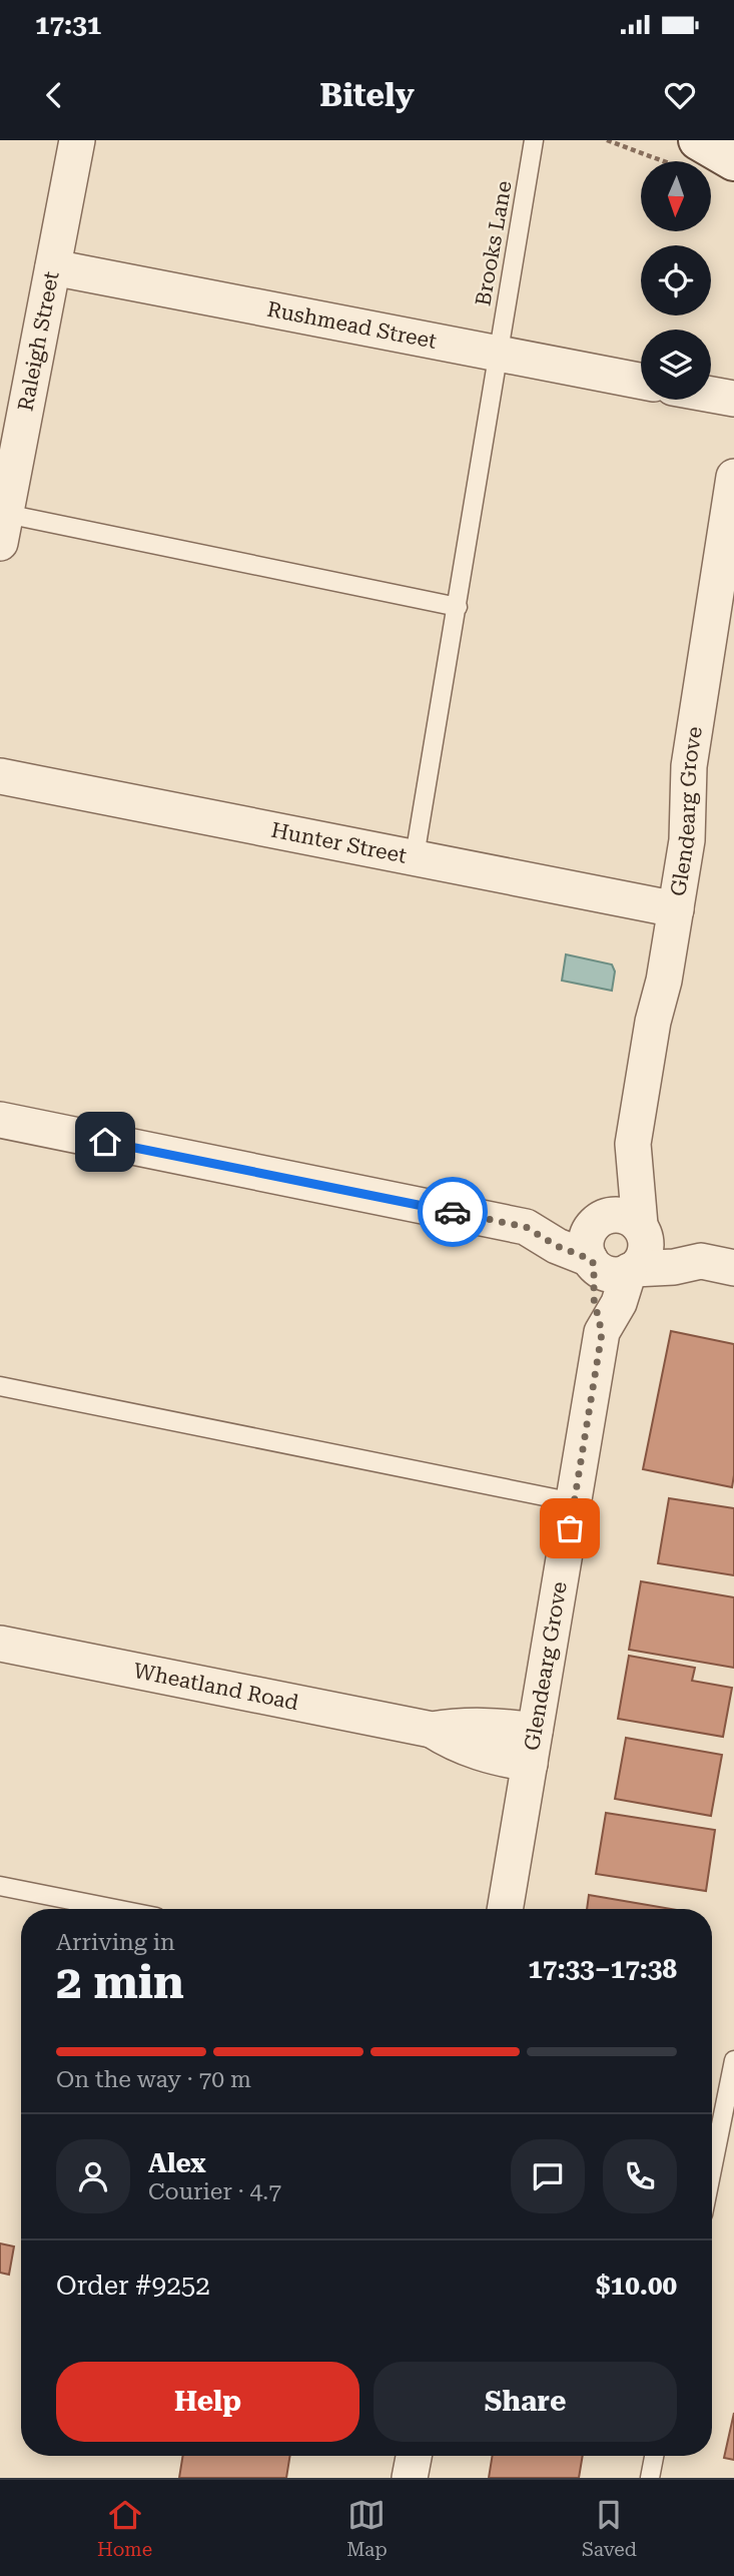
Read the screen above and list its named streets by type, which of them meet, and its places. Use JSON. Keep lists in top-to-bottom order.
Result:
{
  "streets": {
    "street": [
      "Rushmead Street",
      "Raleigh Street",
      "Glendearg Grove",
      "Hunter Street",
      "Wheatland Road"
    ],
    "lane": ["Brooks Lane"]
  },
  "crossings": [
    ["Brooks Lane", "Rushmead Street"],
    ["Brooks Lane", "Hunter Street"],
    ["Rushmead Street", "Raleigh Street"],
    ["Glendearg Grove", "Hunter Street"],
    ["Glendearg Grove", "Wheatland Road"]
  ],
  "north": "bottom",
  "page": {
    "status": "17:31",
    "header": "Bitely",
    "heading": ["2 min", "Arriving in", "17:33–17:38"],
    "panel": [
      "Alex",
      "Courier · 4.7",
      "Order #9252",
      "$10.00"
    ],
    "bar": "On the way · 70 m",
    "buttons": ["Help", "Share"],
    "tabs": ["Home", "Map", "Saved"]
  }
}
